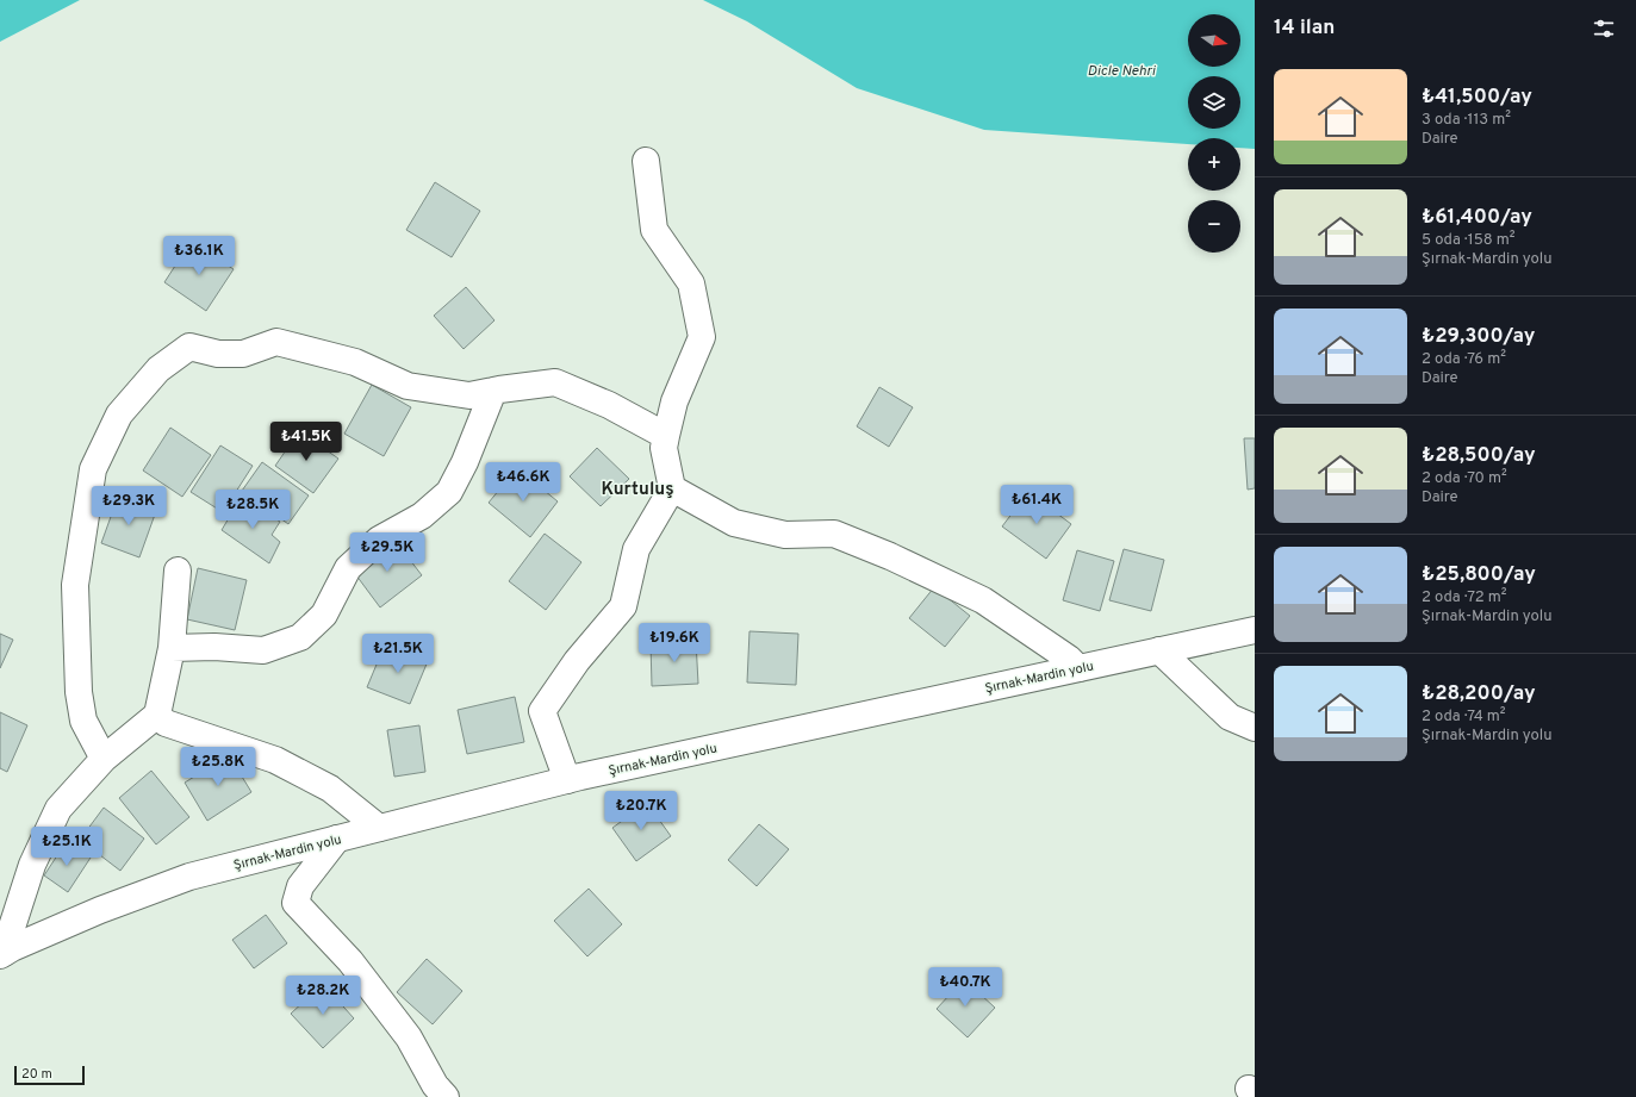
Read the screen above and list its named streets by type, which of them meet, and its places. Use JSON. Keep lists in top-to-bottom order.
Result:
{
  "streets": {
    "street": ["Şırnak-Mardin yolu"]
  },
  "districts": ["Kurtuluş"],
  "water": ["Dicle Nehri"],
  "scale_bar": "20 m",
  "north": "right",
  "page": {
    "heading": "14 ilan",
    "map_buttons": ["+", "−"],
    "list": [
      {
        "name": "₺41,500/ay",
        "note": "3 oda · 113 m² · Daire"
      },
      {
        "name": "₺61,400/ay",
        "note": "5 oda · 158 m² · Şırnak-Mardin yolu"
      },
      {
        "name": "₺29,300/ay",
        "note": "2 oda · 76 m² · Daire"
      },
      {
        "name": "₺28,500/ay",
        "note": "2 oda · 70 m² · Daire"
      },
      {
        "name": "₺25,800/ay",
        "note": "2 oda · 72 m² · Şırnak-Mardin yolu"
      },
      {
        "name": "₺28,200/ay",
        "note": "2 oda · 74 m² · Şırnak-Mardin yolu"
      }
    ],
    "price": [
      "₺36.1K",
      "₺41.5K",
      "₺46.6K",
      "₺61.4K",
      "₺29.3K",
      "₺28.5K",
      "₺29.5K",
      "₺19.6K",
      "₺21.5K",
      "₺25.8K",
      "₺20.7K",
      "₺25.1K",
      "₺40.7K",
      "₺28.2K"
    ],
    "scale": "20 m"
  }
}
